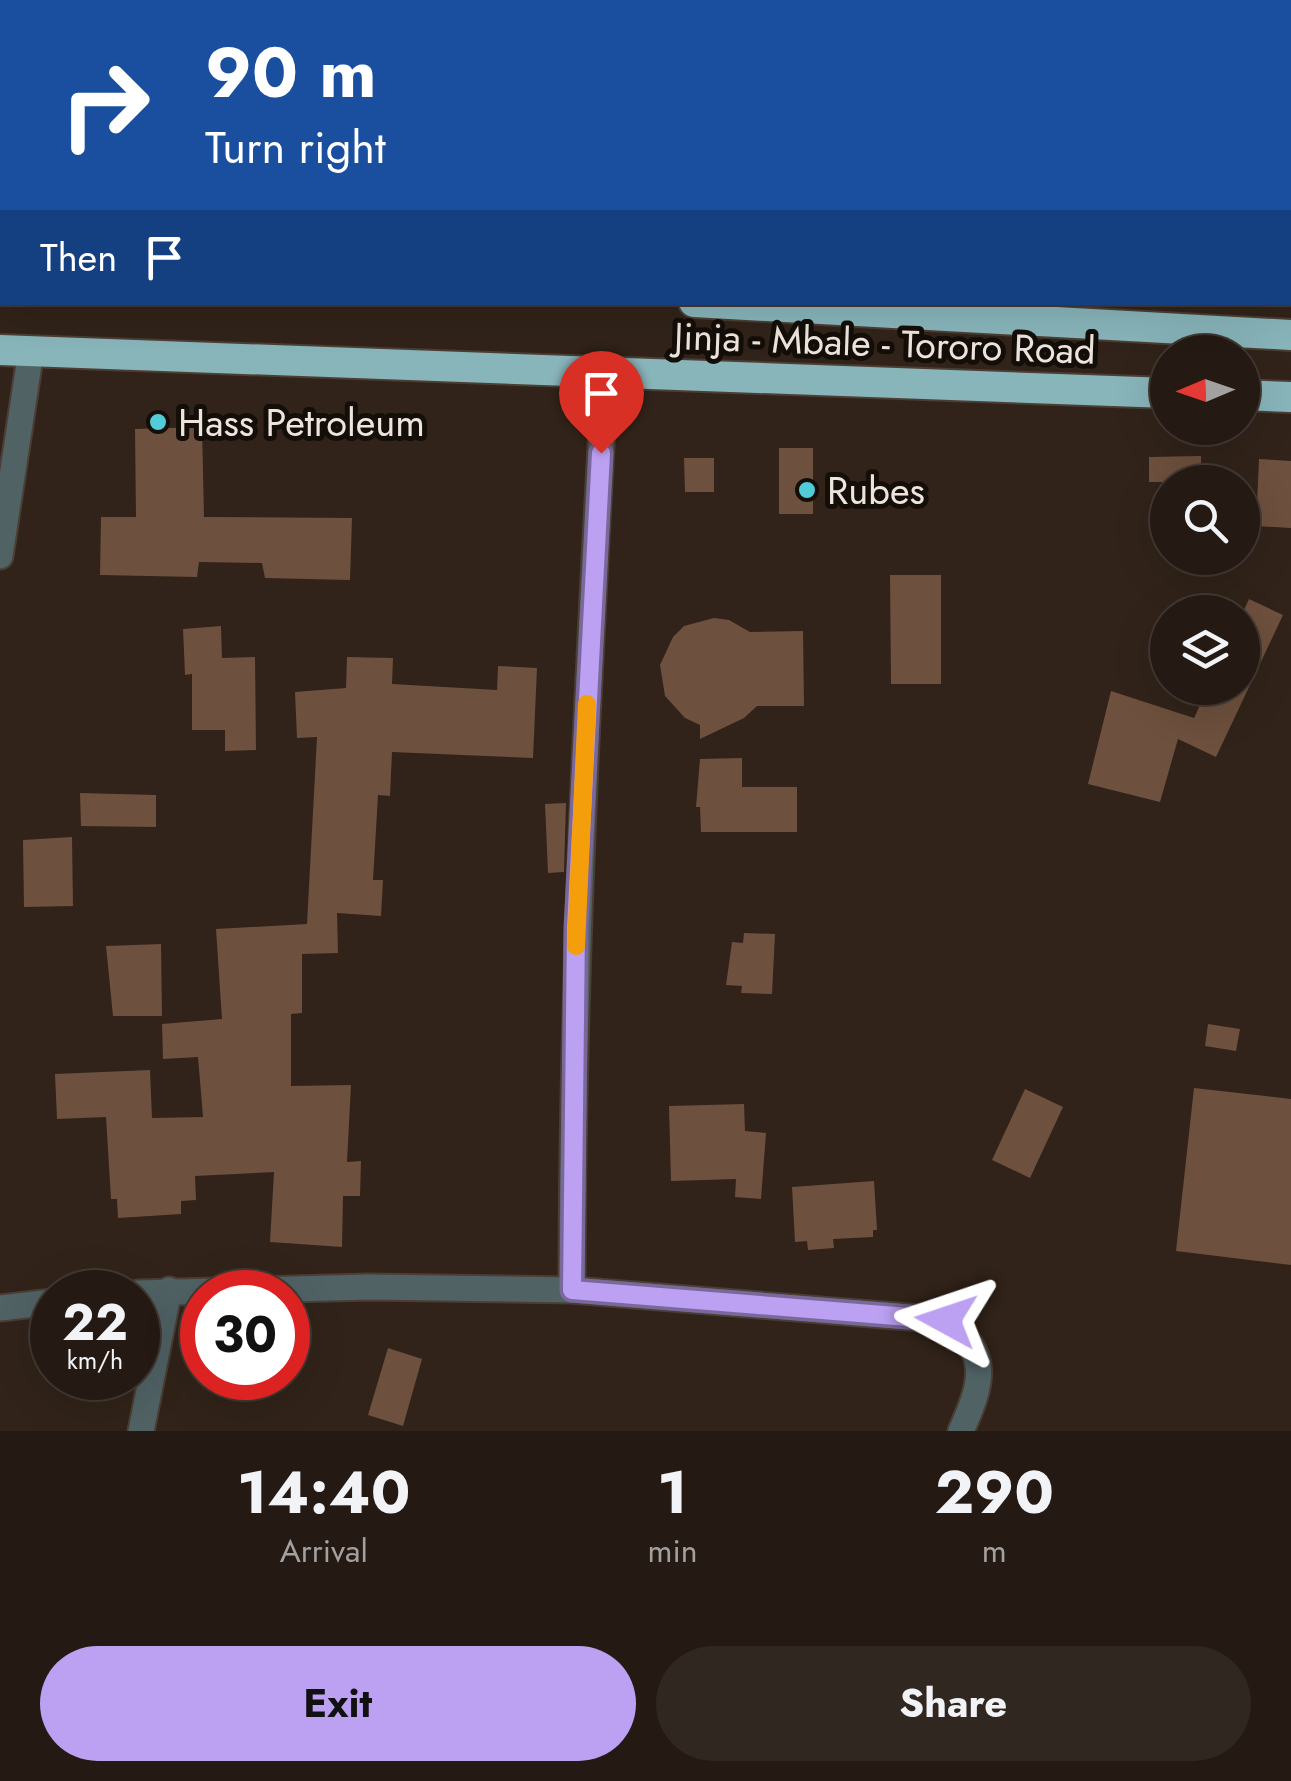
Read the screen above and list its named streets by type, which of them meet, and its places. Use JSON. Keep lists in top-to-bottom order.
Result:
{
  "streets": {
    "highway": ["Jinja - Mbale - Tororo Road"]
  },
  "places": ["Hass Petroleum", "Rubes"],
  "north": "left",
  "page": {
    "turn": ["90 m", "Turn right"],
    "then": "Then",
    "speed": "22 km/h",
    "limit": "30",
    "eta": [
      "14:40",
      "Arrival",
      "1",
      "min",
      "290",
      "m"
    ],
    "buttons": ["Exit", "Share"]
  }
}
